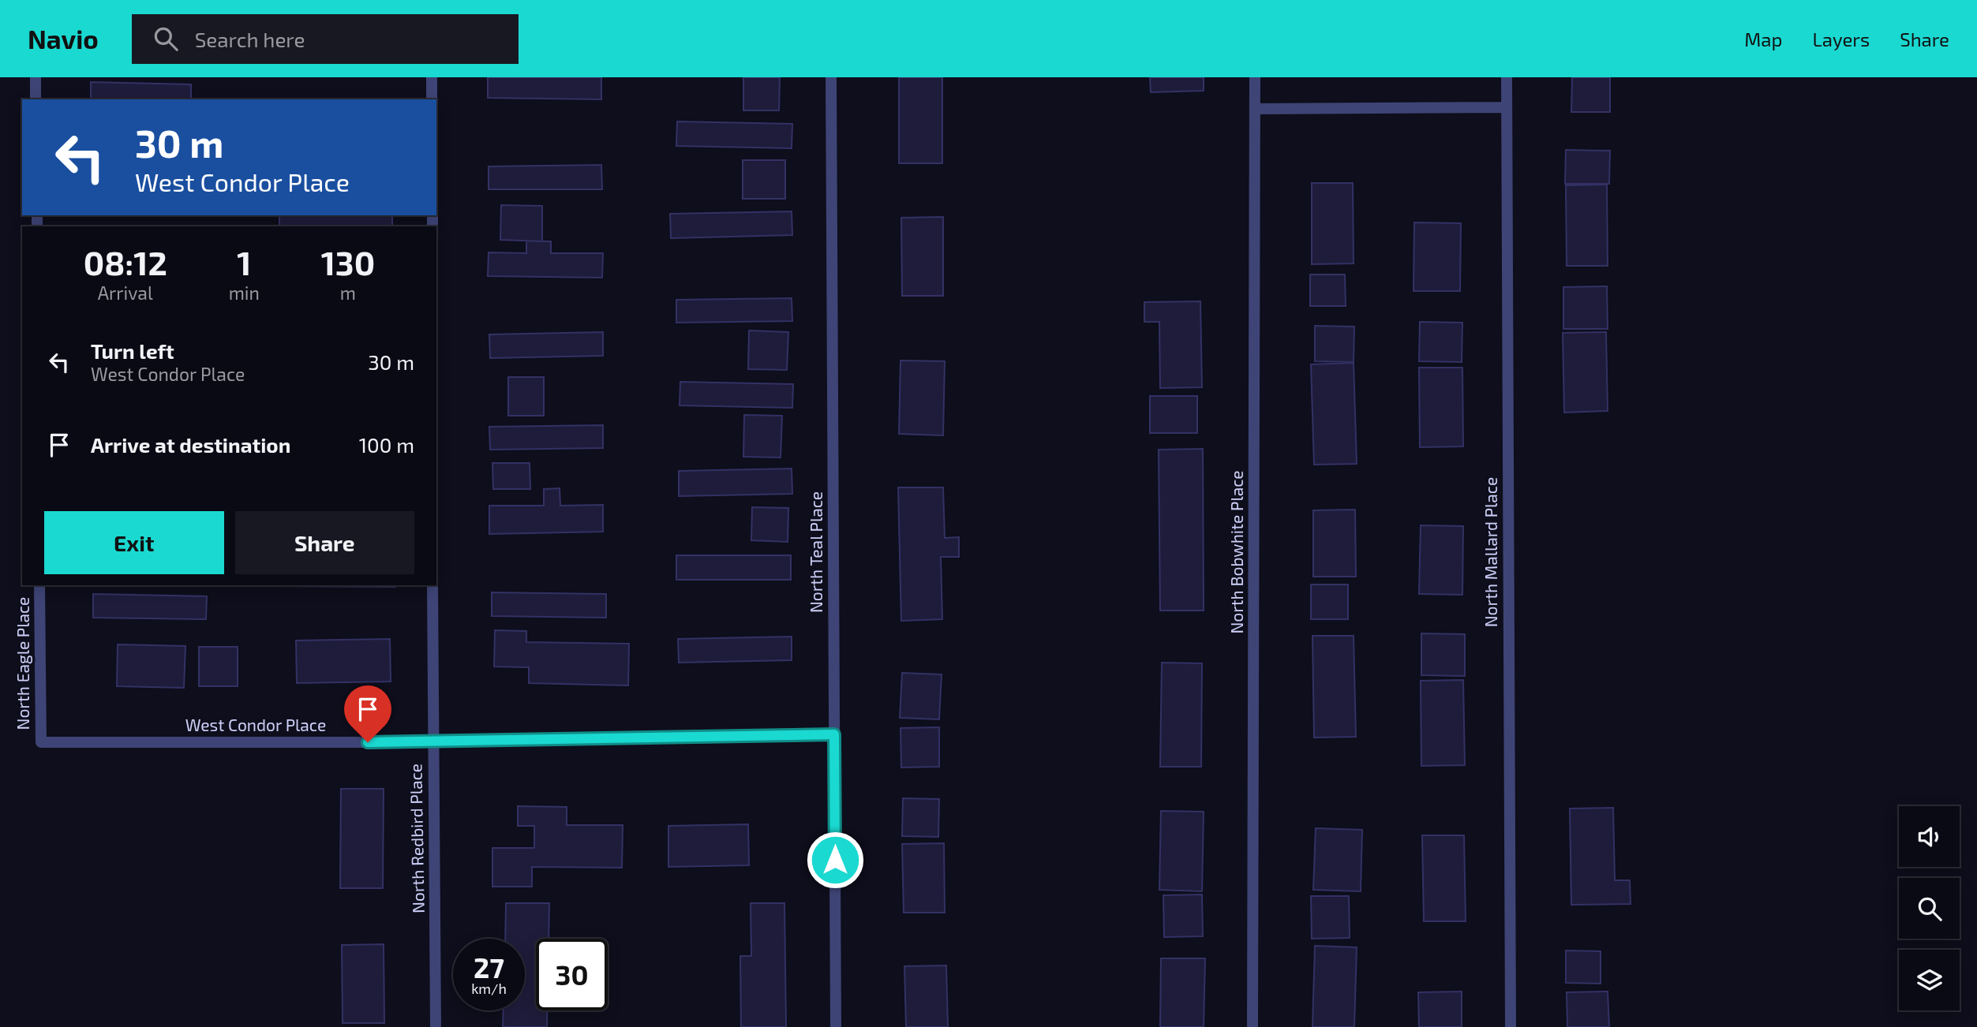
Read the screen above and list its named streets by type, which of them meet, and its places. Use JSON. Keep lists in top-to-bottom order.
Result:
{
  "streets": {
    "street": [
      "North Teal Place",
      "North Bobwhite Place",
      "North Mallard Place",
      "North Eagle Place",
      "West Condor Place",
      "North Redbird Place"
    ]
  },
  "crossings": [
    ["North Teal Place", "West Condor Place"],
    ["North Eagle Place", "West Condor Place"],
    ["West Condor Place", "North Redbird Place"]
  ],
  "page": {
    "header": "Navio",
    "search": "Search here",
    "nav": ["Map", "Layers", "Share"],
    "turn": ["30 m", "West Condor Place"],
    "eta": [
      "08:12",
      "Arrival",
      "1",
      "min",
      "130",
      "m"
    ],
    "list": [
      {
        "name": "Turn left",
        "note": "West Condor Place",
        "value": "30 m"
      },
      {
        "name": "Arrive at destination",
        "value": "100 m"
      }
    ],
    "buttons": ["Exit", "Share"],
    "speed": "27 km/h",
    "limit": "30"
  }
}
